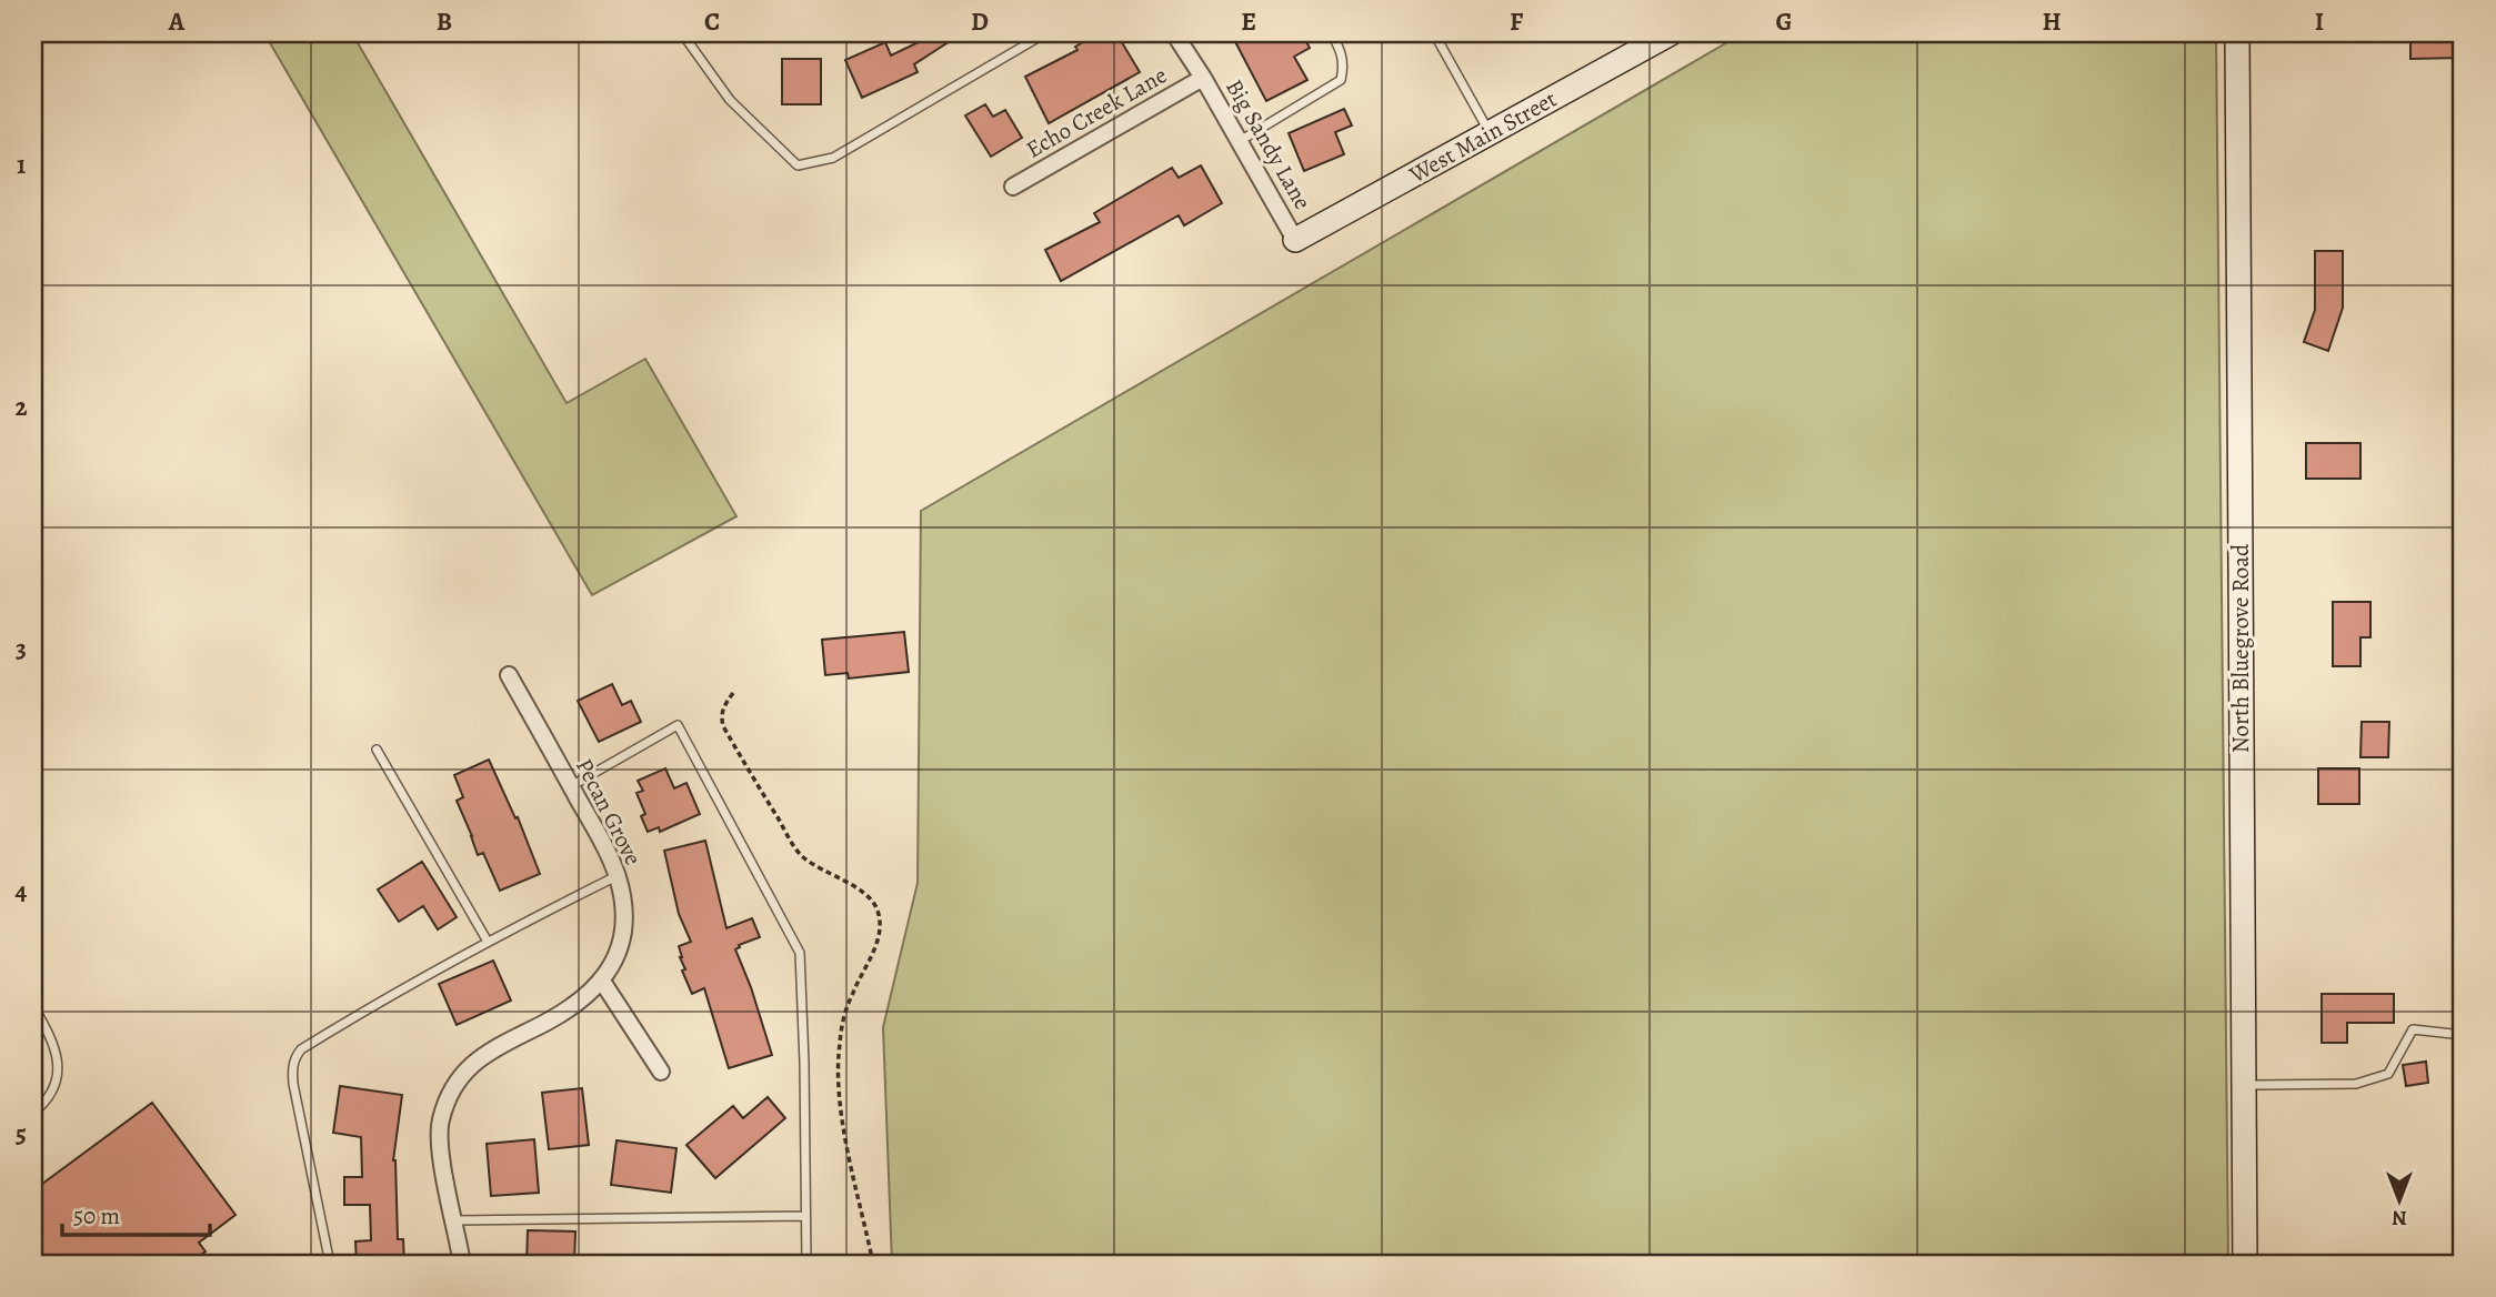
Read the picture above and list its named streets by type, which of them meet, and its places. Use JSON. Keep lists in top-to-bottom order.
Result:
{
  "streets": {
    "street": [
      "Echo Creek Lane",
      "West Main Street",
      "Big Sandy Lane",
      "North Bluegrove Road",
      "Pecan Grove"
    ]
  },
  "crossings": [
    ["Echo Creek Lane", "Big Sandy Lane"],
    ["West Main Street", "Big Sandy Lane"]
  ],
  "scale_bar": "50 m",
  "north": "bottom",
  "grid": {
    "columns": [
      "A",
      "B",
      "C",
      "D",
      "E",
      "F",
      "G",
      "H",
      "I"
    ],
    "rows": [
      "1",
      "2",
      "3",
      "4",
      "5"
    ]
  }
}
